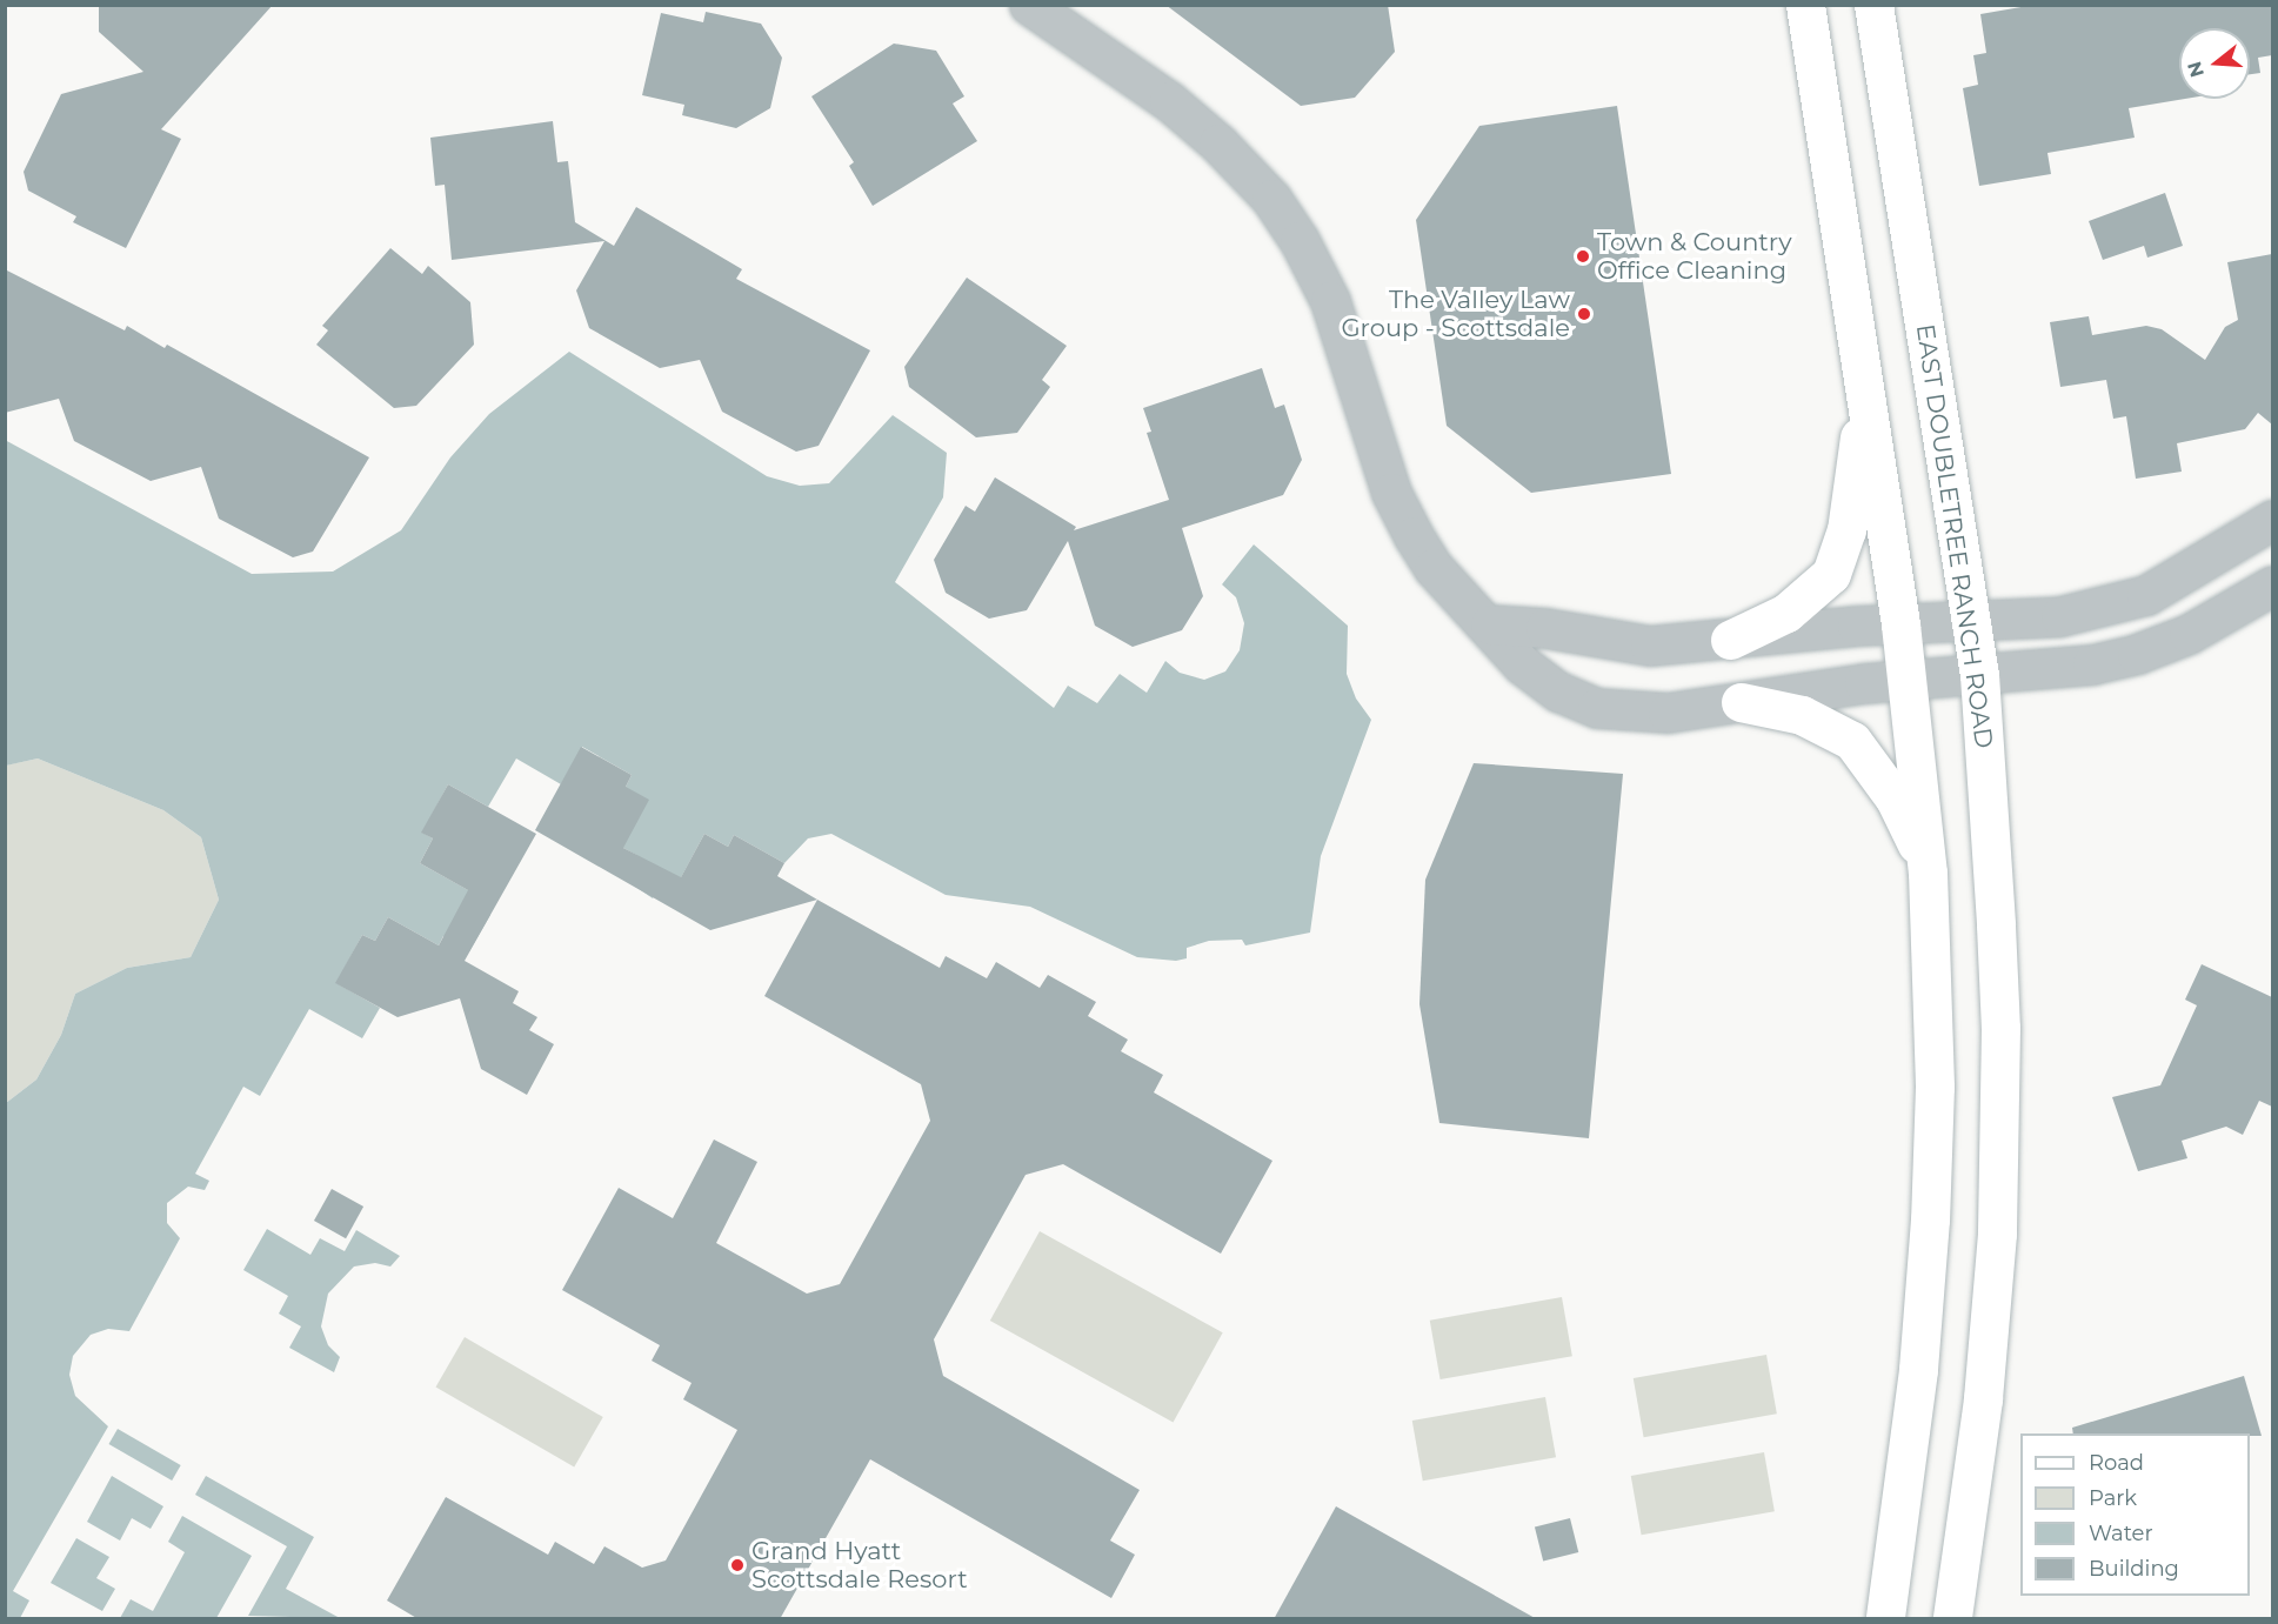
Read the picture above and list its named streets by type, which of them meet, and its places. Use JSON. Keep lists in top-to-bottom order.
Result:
{
  "streets": {
    "main road": ["EAST DOUBLETREE RANCH ROAD"]
  },
  "places": ["Town & Country Office Cleaning", "The Valley Law Group - Scottsdale", "Grand Hyatt Scottsdale Resort"],
  "legend": [
    "Road",
    "Park",
    "Water",
    "Building"
  ],
  "north": "left"
}
